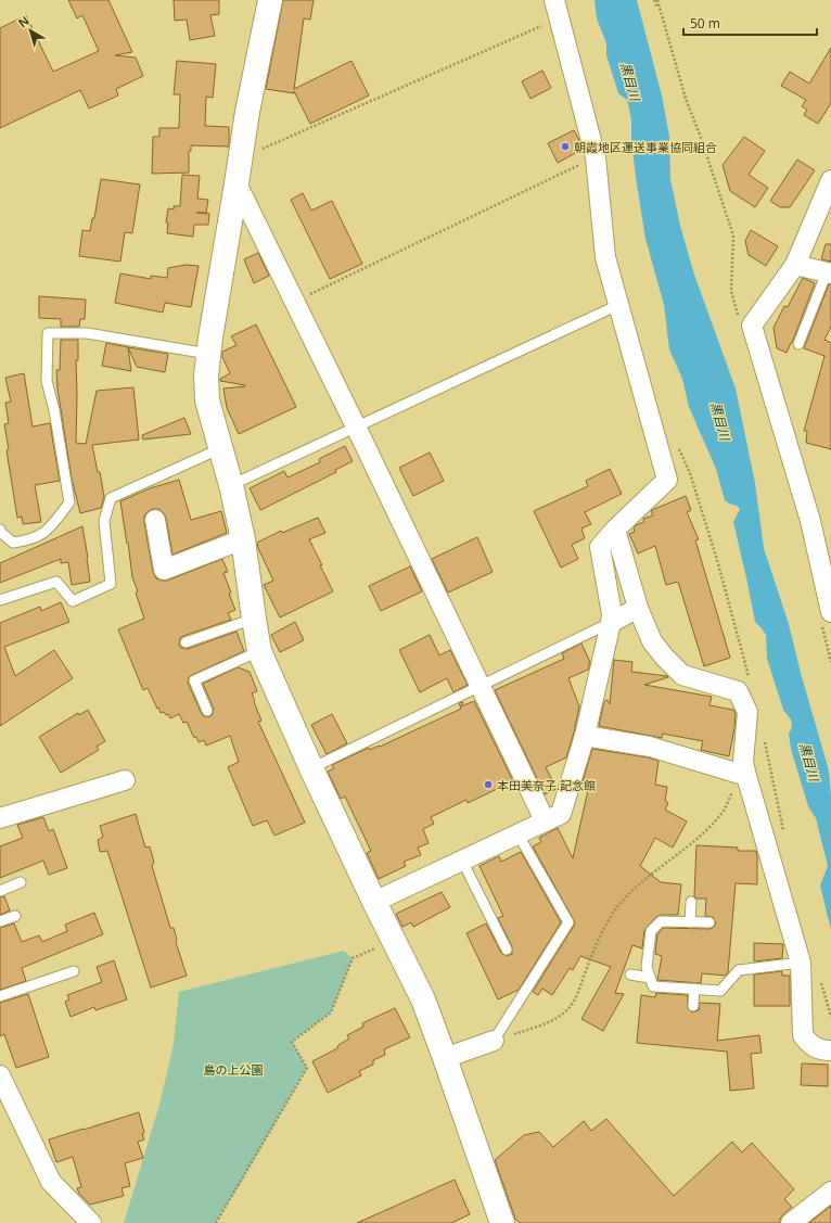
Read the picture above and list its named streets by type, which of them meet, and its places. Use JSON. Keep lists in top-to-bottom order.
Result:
{
  "water": ["黒目川"],
  "parks": ["島の上公園"],
  "places": ["朝霞地区運送事業協同組合", "本田美奈子.記念館"],
  "scale_bar": "50 m",
  "north": "top left"
}
